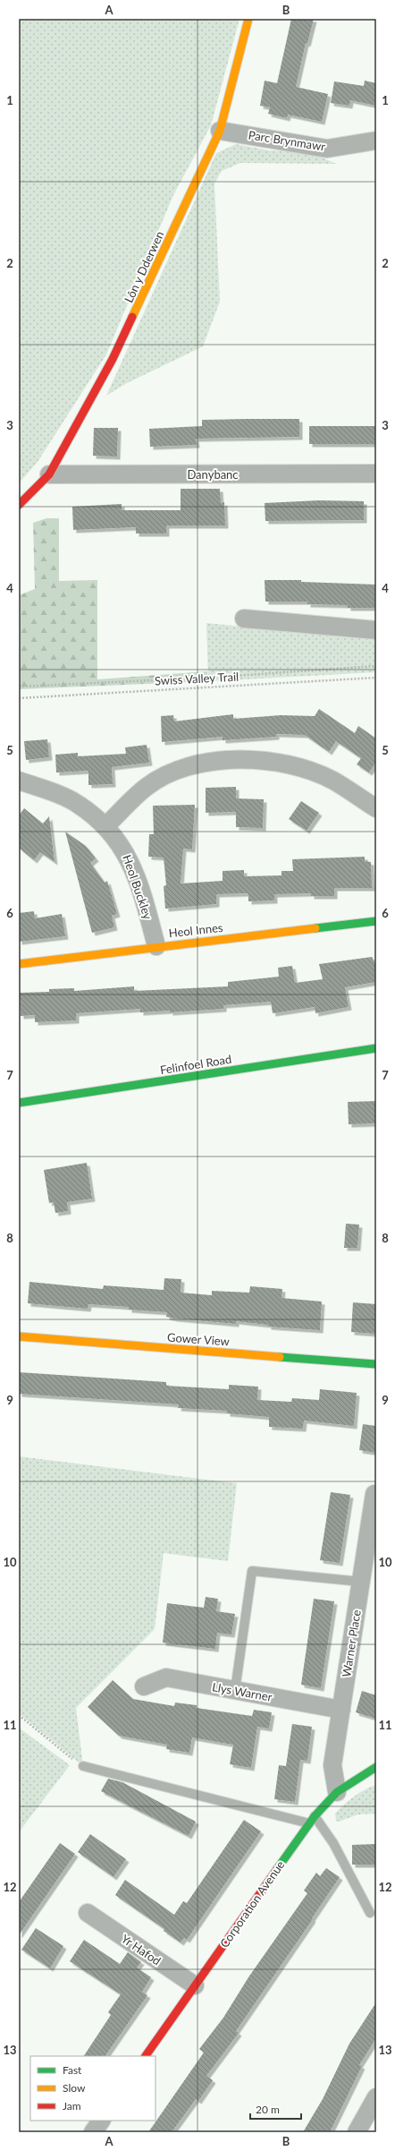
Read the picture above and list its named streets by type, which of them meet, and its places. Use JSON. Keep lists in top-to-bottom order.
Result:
{
  "streets": {
    "street": [
      "Parc Brynmawr",
      "Lôn y Dderwen",
      "Danybanc",
      "Heol Buckley",
      "Heol Innes",
      "Felinfoel Road",
      "Gower View",
      "Warner Place",
      "Llys Warner",
      "Corporation Avenue",
      "Yr Hafod"
    ],
    "path": ["Swiss Valley Trail"]
  },
  "crossings": [
    ["Parc Brynmawr", "Lôn y Dderwen"],
    ["Lôn y Dderwen", "Danybanc"],
    ["Heol Buckley", "Heol Innes"],
    ["Warner Place", "Llys Warner"],
    ["Warner Place", "Corporation Avenue"],
    ["Corporation Avenue", "Yr Hafod"]
  ],
  "legend": ["Fast", "Slow", "Jam"],
  "scale_bar": "20 m",
  "grid": {
    "columns": ["A", "B"],
    "rows": [
      "1",
      "2",
      "3",
      "4",
      "5",
      "6",
      "7",
      "8",
      "9",
      "10",
      "11",
      "12",
      "13"
    ]
  }
}
